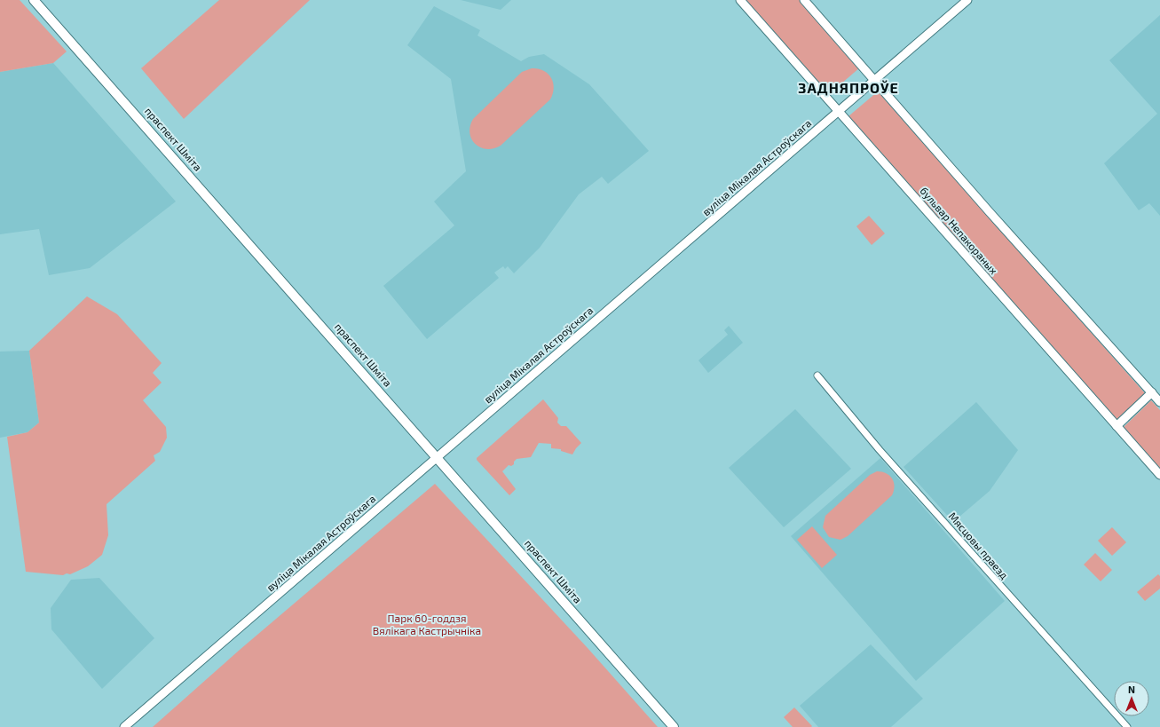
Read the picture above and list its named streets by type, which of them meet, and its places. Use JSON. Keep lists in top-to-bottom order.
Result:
{
  "streets": {
    "main road": ["праспект Шміта", "вуліца Мікалая Астроўскага", "бульвар Непакораных"],
    "street": ["Мясцовы праезд"]
  },
  "crossings": [
    ["праспект Шміта", "вуліца Мікалая Астроўскага"],
    ["вуліца Мікалая Астроўскага", "бульвар Непакораных"]
  ],
  "districts": ["ЗАДНЯПРОЎЕ"],
  "parks": ["Парк 60-годдзя Вялікага Кастрычніка"],
  "north": "top"
}
